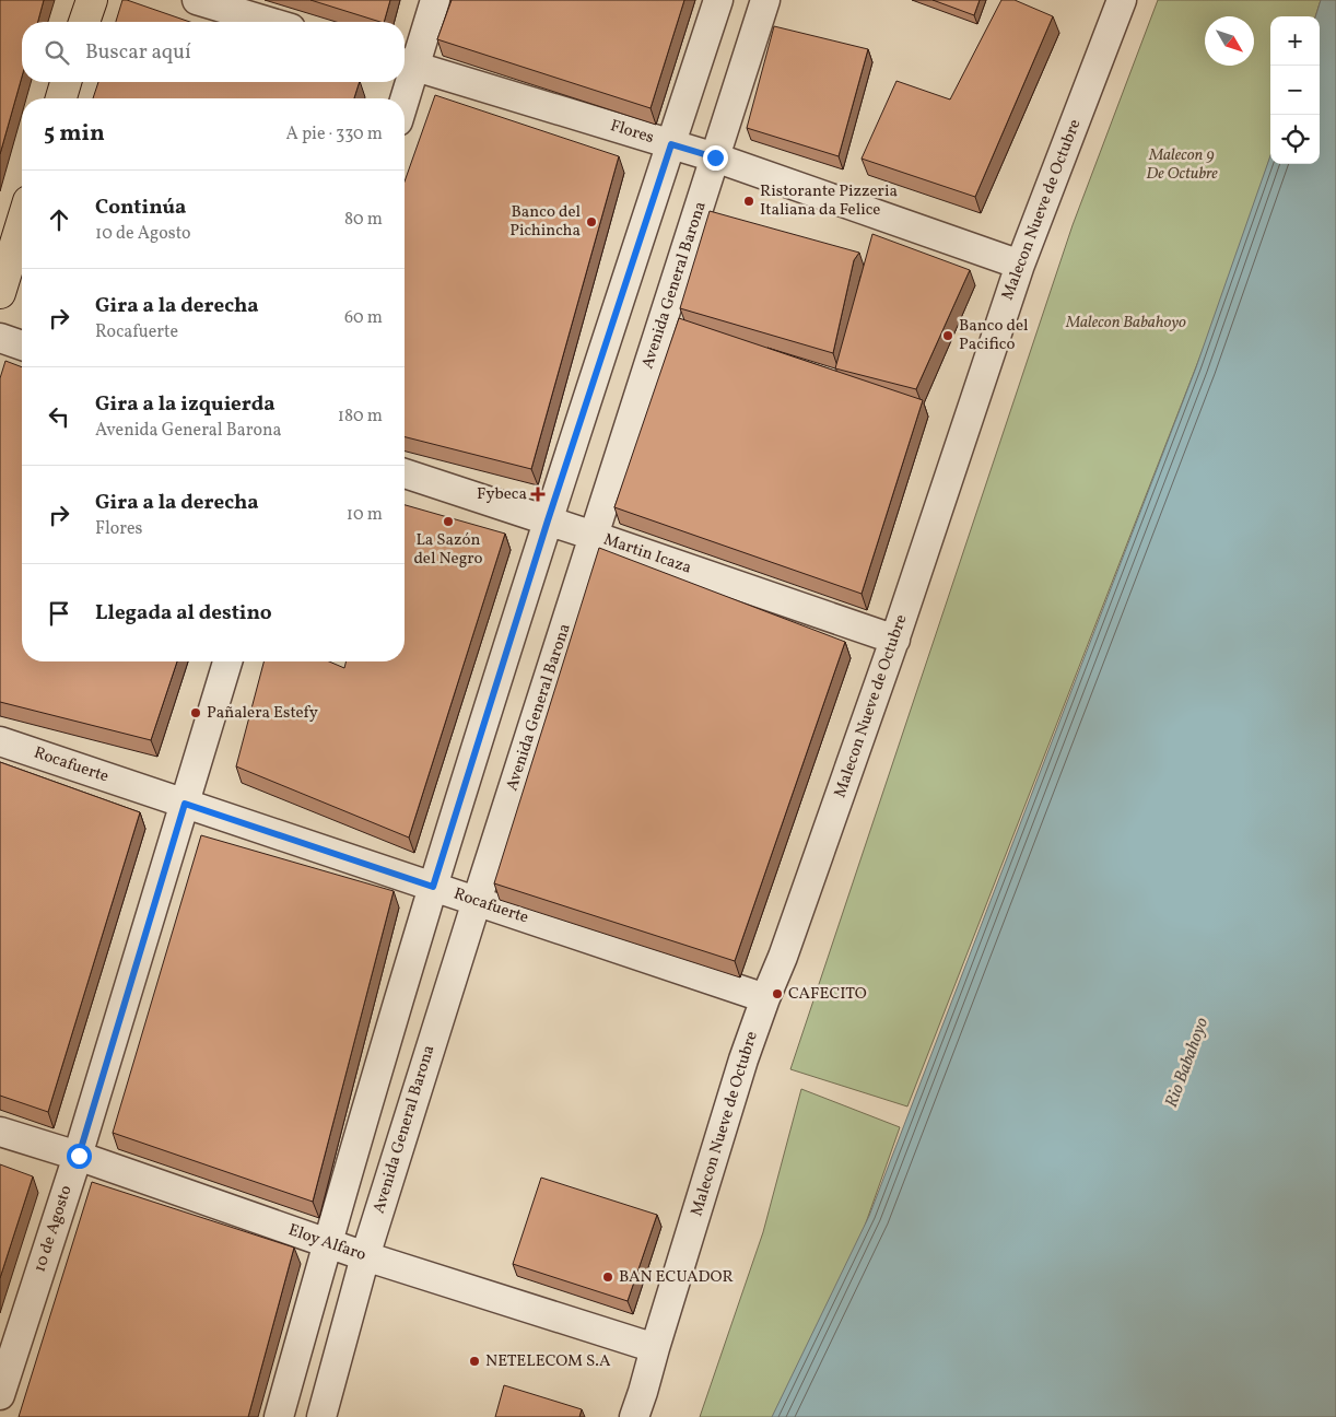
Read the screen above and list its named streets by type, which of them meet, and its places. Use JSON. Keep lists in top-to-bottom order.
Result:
{
  "streets": {
    "street": [
      "Flores",
      "Malecon Nueve de Octubre",
      "Avenida General Barona",
      "Martin Icaza",
      "Rocafuerte",
      "10 de Agosto",
      "Eloy Alfaro"
    ]
  },
  "crossings": [
    ["Flores", "Malecon Nueve de Octubre"],
    ["Flores", "Avenida General Barona"],
    ["Malecon Nueve de Octubre", "Martin Icaza"],
    ["Malecon Nueve de Octubre", "Rocafuerte"],
    ["Malecon Nueve de Octubre", "Eloy Alfaro"],
    ["Avenida General Barona", "Martin Icaza"],
    ["Avenida General Barona", "Rocafuerte"],
    ["Avenida General Barona", "Eloy Alfaro"],
    ["Rocafuerte", "10 de Agosto"],
    ["10 de Agosto", "Eloy Alfaro"]
  ],
  "water": ["Rio Babahoyo"],
  "parks": ["Malecon 9 De Octubre", "Malecon Babahoyo"],
  "places": {
    "other": [
      "Ristorante Pizzeria Italiana da Felice",
      "Banco del Pichincha",
      "Banco del Pacifico",
      "La Sazón del Negro",
      "Pañalera Estefy",
      "CAFECITO",
      "BAN ECUADOR",
      "NETELECOM S.A"
    ],
    "health": ["Fybeca"]
  },
  "north": "bottom right",
  "page": {
    "map_buttons": ["+", "−"],
    "search": "Buscar aquí",
    "heading": ["5 min", "A pie · 330 m"],
    "list": [
      ["Continúa", "10 de Agosto", "80 m"],
      ["Gira a la derecha", "Rocafuerte", "60 m"],
      ["Gira a la izquierda", "Avenida General Barona", "180 m"],
      ["Gira a la derecha", "Flores", "10 m"],
      "Llegada al destino"
    ]
  }
}
